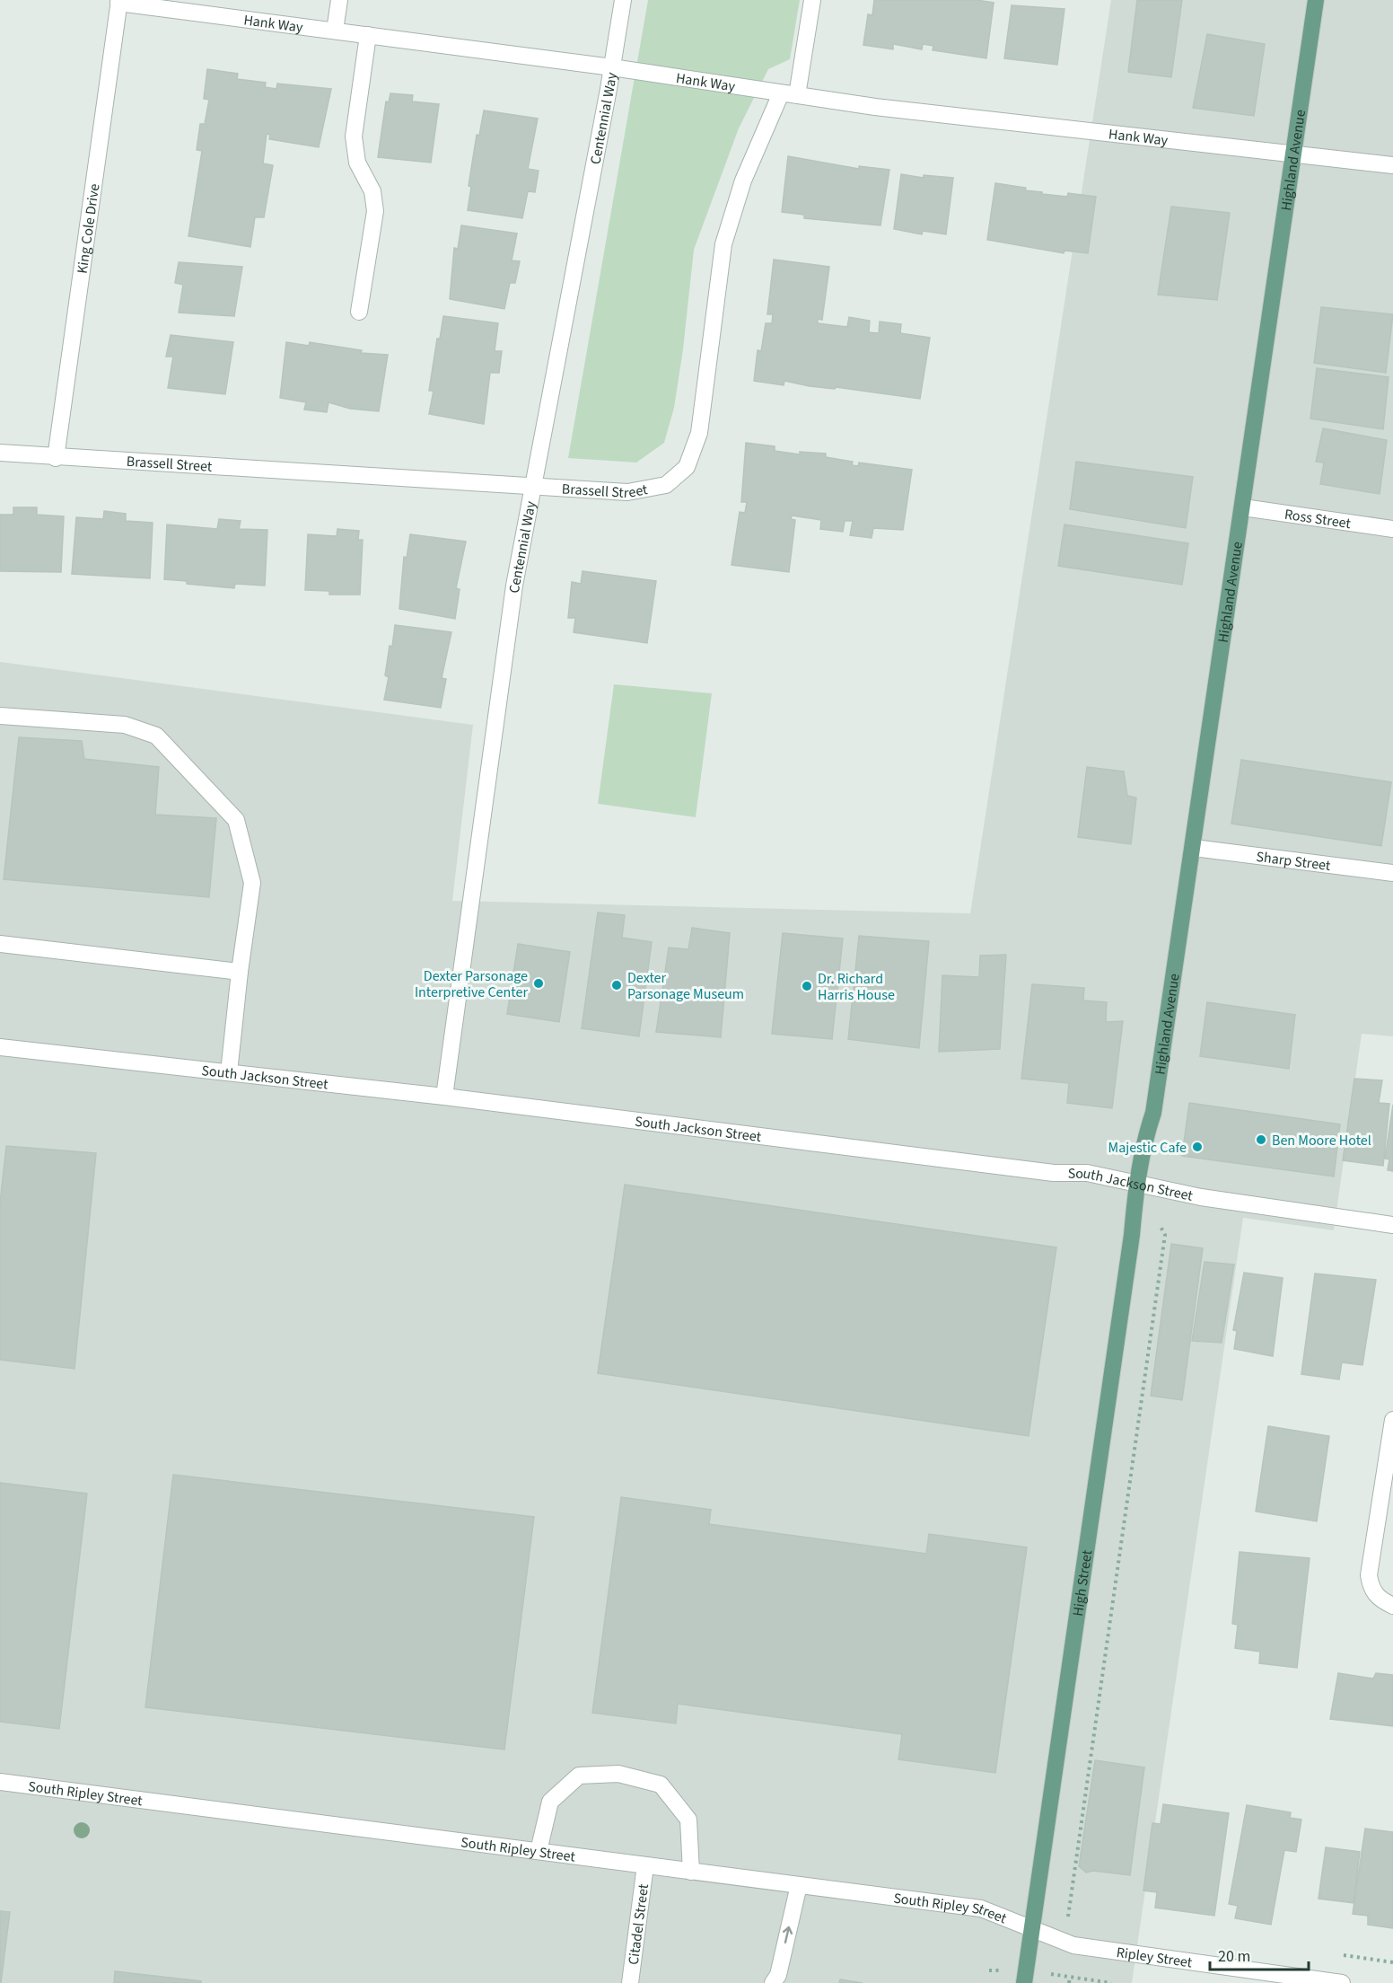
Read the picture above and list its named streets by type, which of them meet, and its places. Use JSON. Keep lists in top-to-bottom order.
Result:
{
  "streets": {
    "main road": ["Highland Avenue", "High Street"],
    "street": [
      "Hank Way",
      "Centennial Way",
      "King Cole Drive",
      "Brassell Street",
      "Ross Street",
      "Sharp Street",
      "South Jackson Street",
      "South Ripley Street",
      "Citadel Street",
      "Ripley Street"
    ]
  },
  "crossings": [
    ["Hank Way", "Centennial Way"],
    ["Hank Way", "Highland Avenue"],
    ["Hank Way", "King Cole Drive"],
    ["Hank Way", "Brassell Street"],
    ["Centennial Way", "Brassell Street"],
    ["Centennial Way", "South Jackson Street"],
    ["Highland Avenue", "Ross Street"],
    ["Highland Avenue", "Sharp Street"],
    ["Highland Avenue", "South Jackson Street"],
    ["Highland Avenue", "High Street"],
    ["King Cole Drive", "Brassell Street"],
    ["South Jackson Street", "High Street"],
    ["High Street", "South Ripley Street"],
    ["High Street", "Ripley Street"],
    ["South Ripley Street", "Citadel Street"],
    ["South Ripley Street", "Ripley Street"]
  ],
  "places": [
    "Dexter Parsonage Interpretive Center",
    "Dexter Parsonage Museum",
    "Dr. Richard Harris House",
    "Ben Moore Hotel",
    "Majestic Cafe"
  ],
  "scale_bar": "20 m"
}
